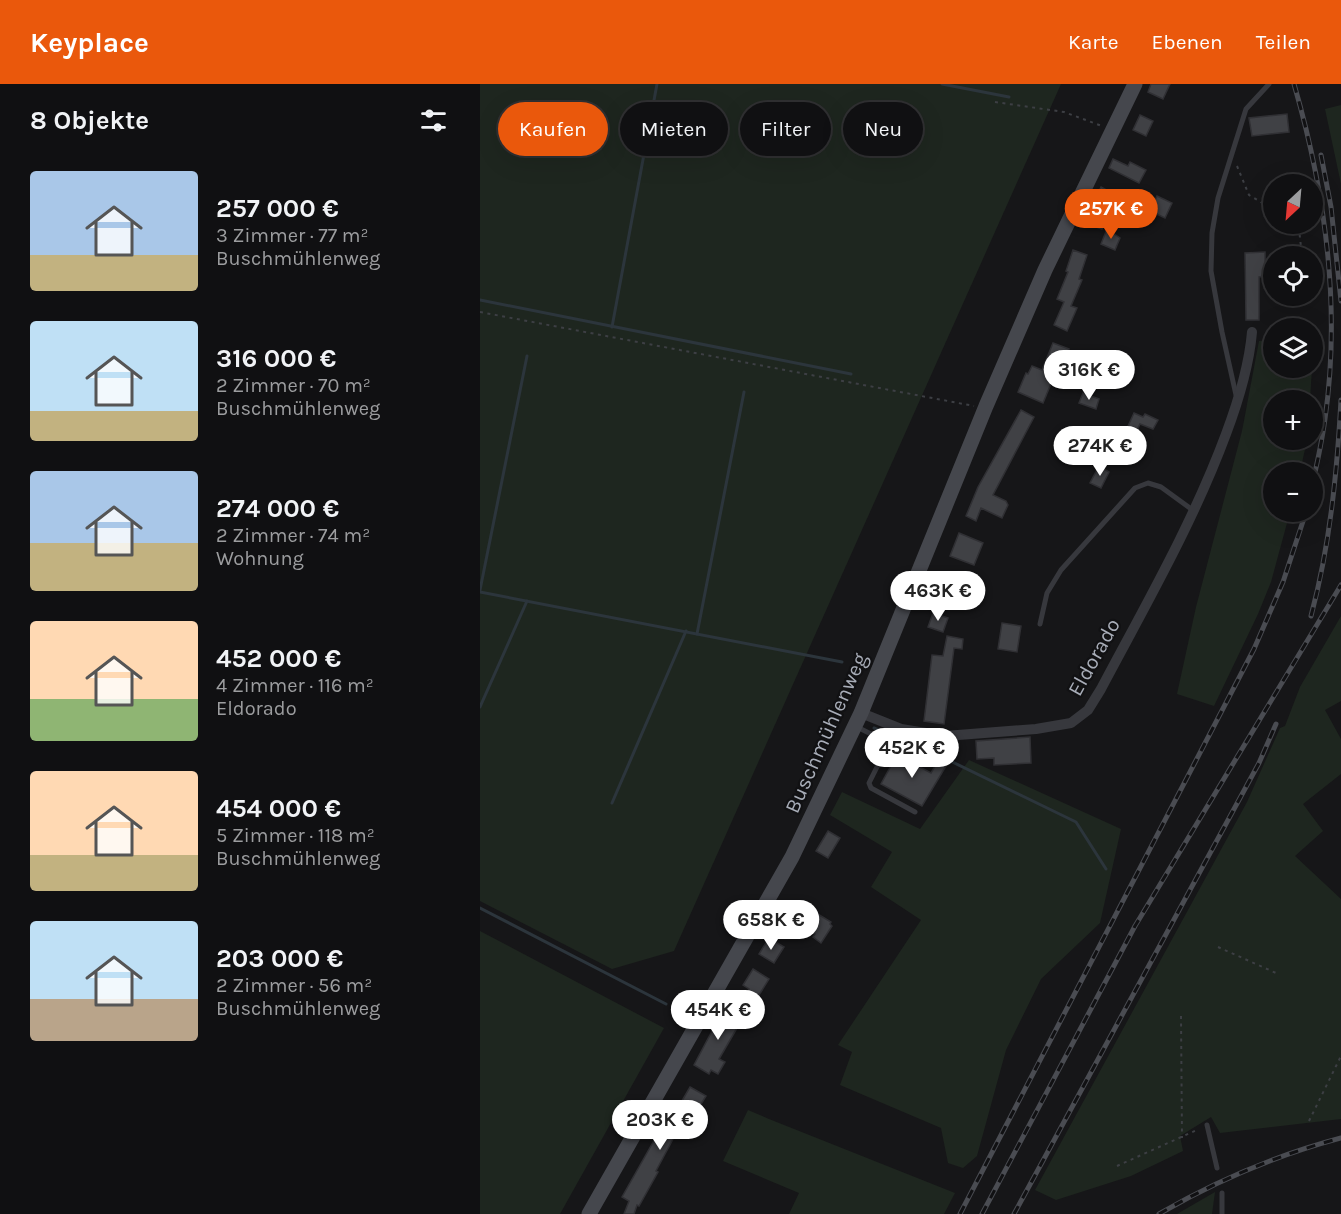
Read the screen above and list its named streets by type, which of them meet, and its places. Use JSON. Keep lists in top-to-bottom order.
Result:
{
  "streets": {
    "street": ["Eldorado", "Buschmühlenweg"]
  },
  "crossings": [
    ["Eldorado", "Buschmühlenweg"]
  ],
  "north": "bottom left",
  "page": {
    "header": "Keyplace",
    "nav": ["Karte", "Ebenen", "Teilen"],
    "heading": "8 Objekte",
    "chip": [
      "Kaufen",
      "Mieten",
      "Filter",
      "Neu"
    ],
    "list": [
      {
        "name": "257 000 €",
        "note": "3 Zimmer · 77 m² · Buschmühlenweg"
      },
      {
        "name": "316 000 €",
        "note": "2 Zimmer · 70 m² · Buschmühlenweg"
      },
      {
        "name": "274 000 €",
        "note": "2 Zimmer · 74 m² · Wohnung"
      },
      {
        "name": "452 000 €",
        "note": "4 Zimmer · 116 m² · Eldorado"
      },
      {
        "name": "454 000 €",
        "note": "5 Zimmer · 118 m² · Buschmühlenweg"
      },
      {
        "name": "203 000 €",
        "note": "2 Zimmer · 56 m² · Buschmühlenweg"
      }
    ],
    "map_buttons": ["+", "−"],
    "price": [
      "257K €",
      "316K €",
      "274K €",
      "463K €",
      "452K €",
      "658K €",
      "454K €",
      "203K €"
    ]
  }
}
